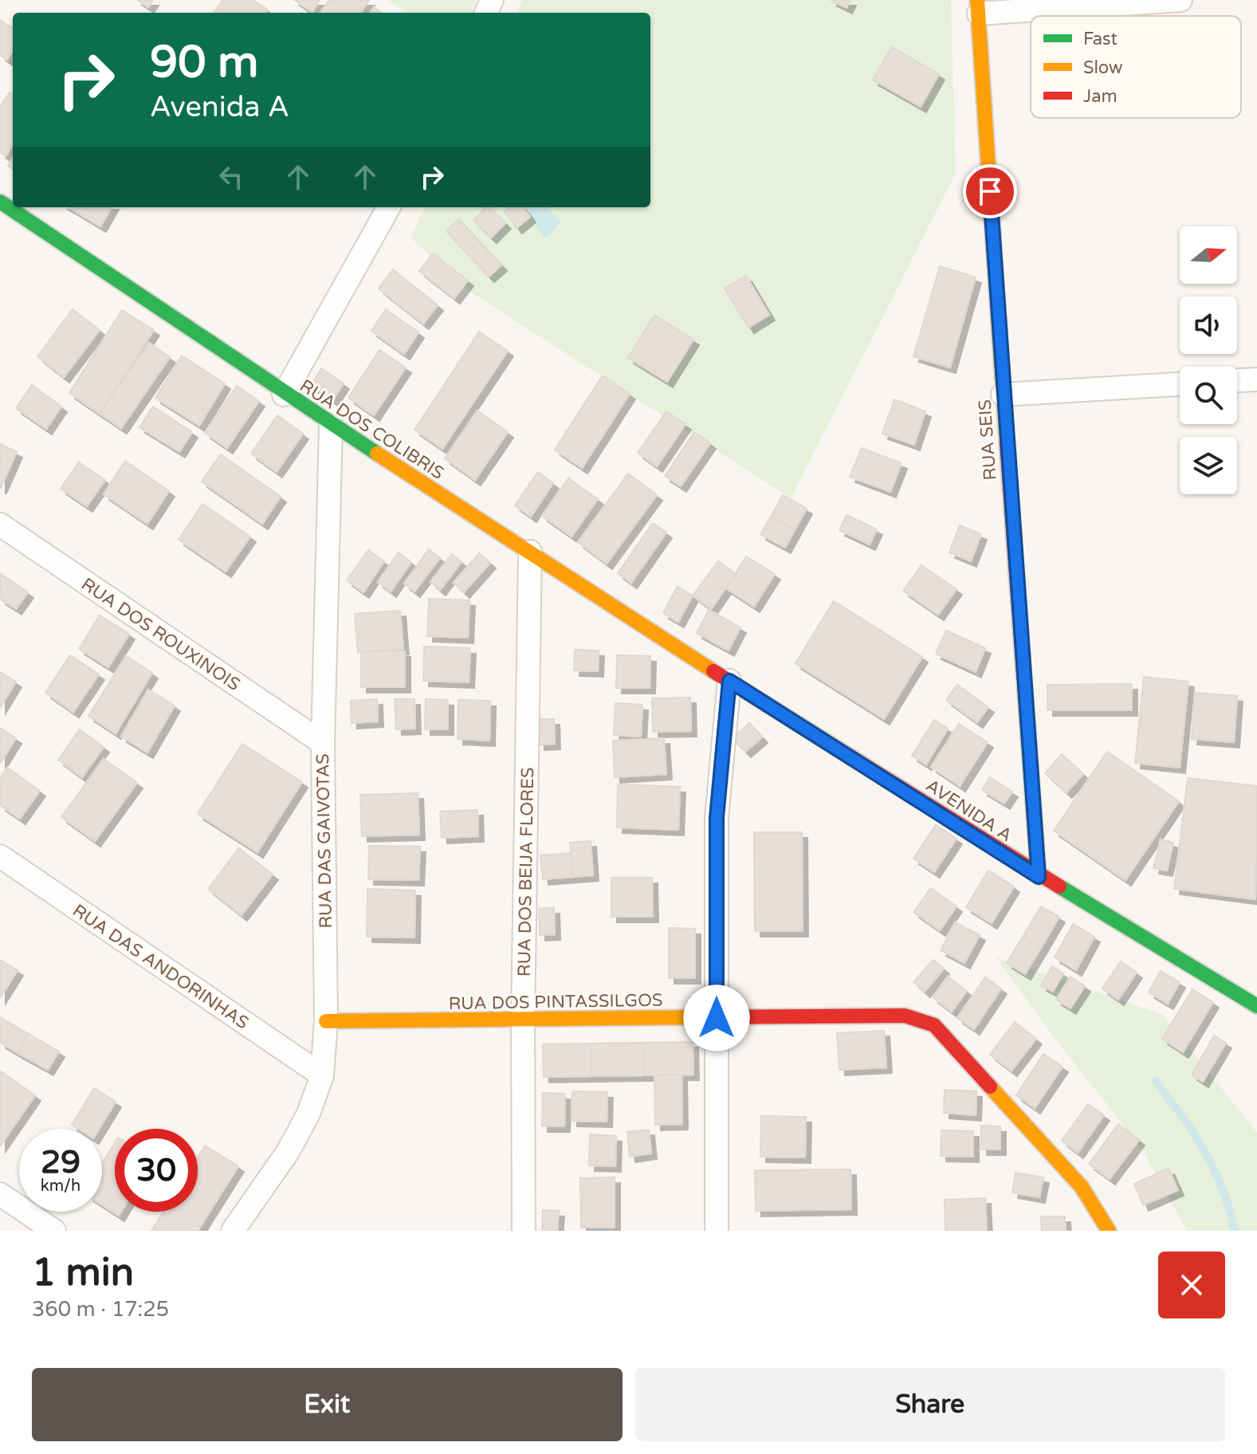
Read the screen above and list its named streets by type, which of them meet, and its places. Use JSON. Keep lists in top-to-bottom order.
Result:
{
  "streets": {
    "street": [
      "RUA DOS COLIBRIS",
      "RUA SEIS",
      "RUA DOS ROUXINOIS",
      "AVENIDA A",
      "RUA DAS GAIVOTAS",
      "RUA DOS BEIJA FLORES",
      "RUA DAS ANDORINHAS",
      "RUA DOS PINTASSILGOS"
    ]
  },
  "crossings": [
    ["RUA DOS COLIBRIS", "AVENIDA A"],
    ["RUA DOS COLIBRIS", "RUA DAS GAIVOTAS"],
    ["RUA DOS COLIBRIS", "RUA DOS BEIJA FLORES"],
    ["RUA SEIS", "AVENIDA A"],
    ["RUA DOS ROUXINOIS", "RUA DAS GAIVOTAS"],
    ["RUA DAS GAIVOTAS", "RUA DAS ANDORINHAS"],
    ["RUA DAS GAIVOTAS", "RUA DOS PINTASSILGOS"],
    ["RUA DOS BEIJA FLORES", "RUA DOS PINTASSILGOS"]
  ],
  "legend": ["Fast", "Slow", "Jam"],
  "north": "right",
  "page": {
    "turn": ["90 m", "Avenida A"],
    "speed": "29 km/h",
    "limit": "30",
    "heading": ["1 min", "360 m · 17:25"],
    "buttons": ["Exit", "Share"]
  }
}
